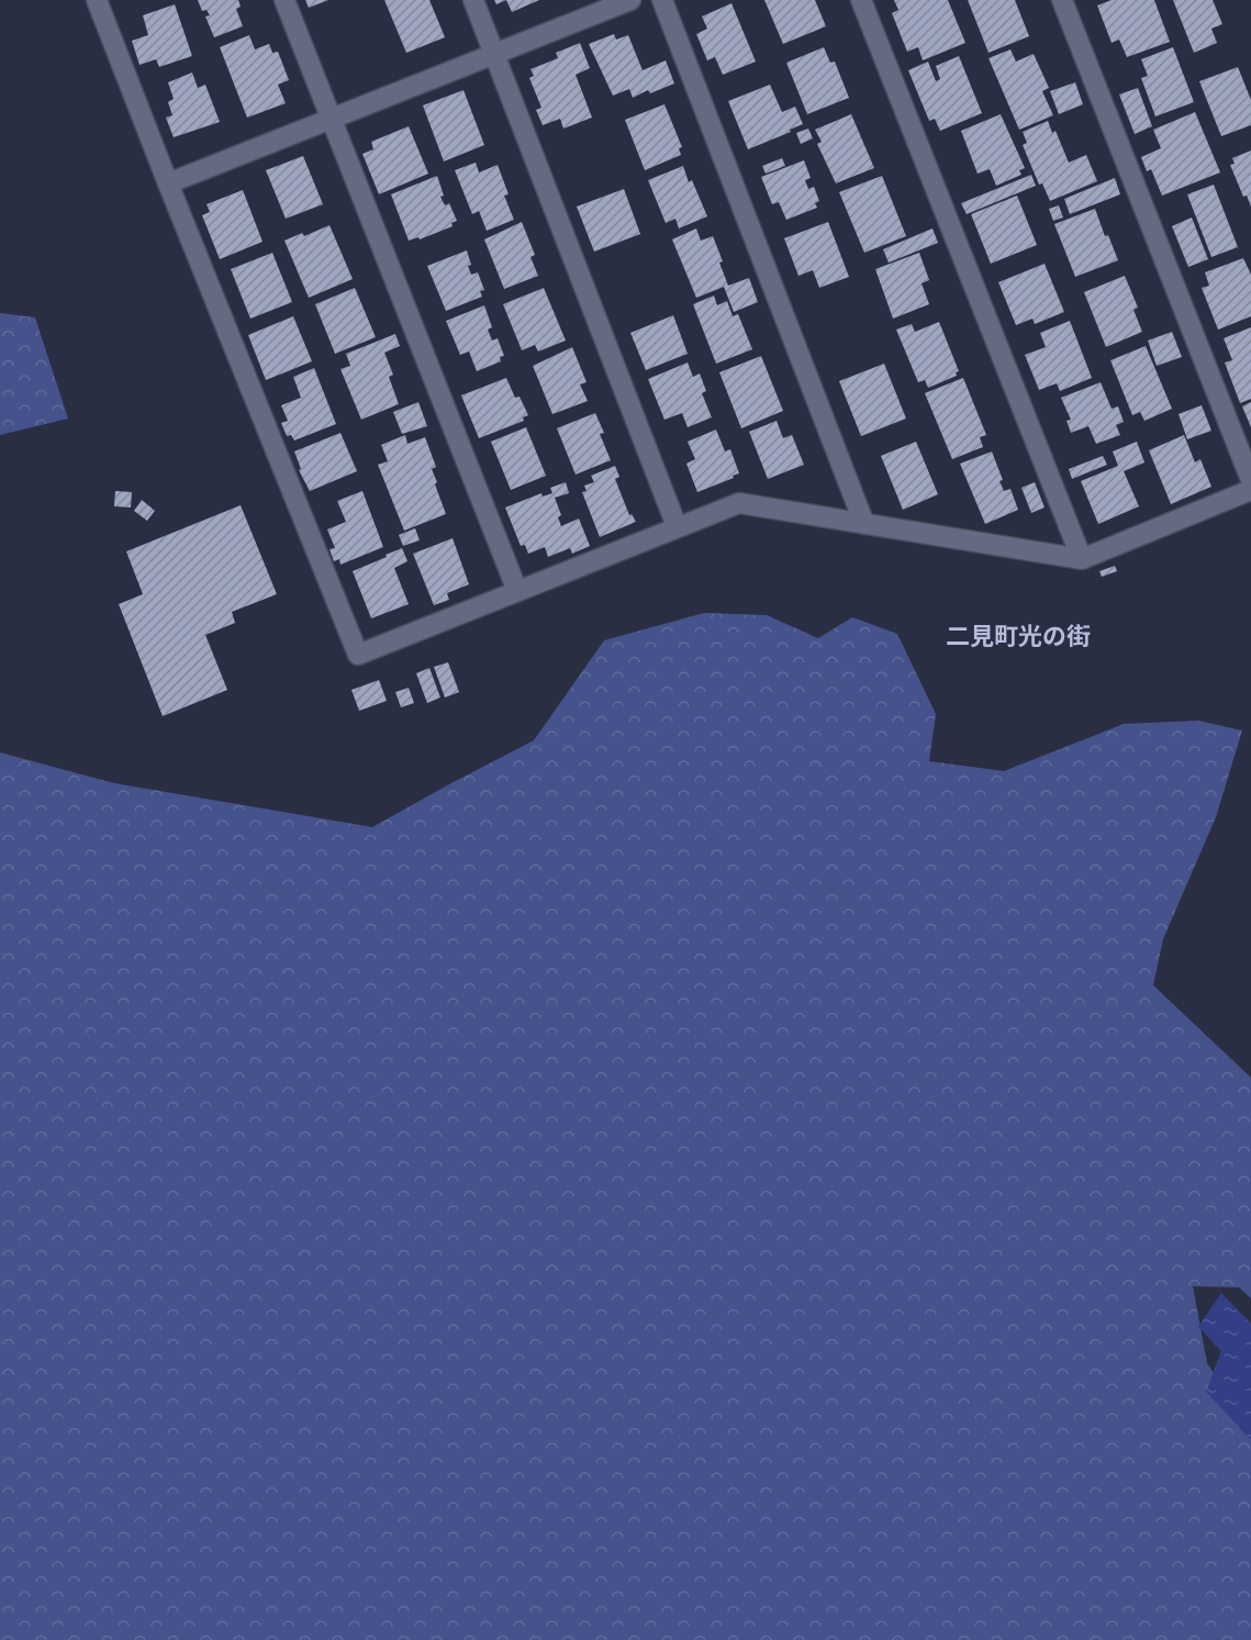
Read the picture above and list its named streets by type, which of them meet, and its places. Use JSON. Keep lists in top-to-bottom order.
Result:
{
  "districts": ["二見町光の街"]
}
